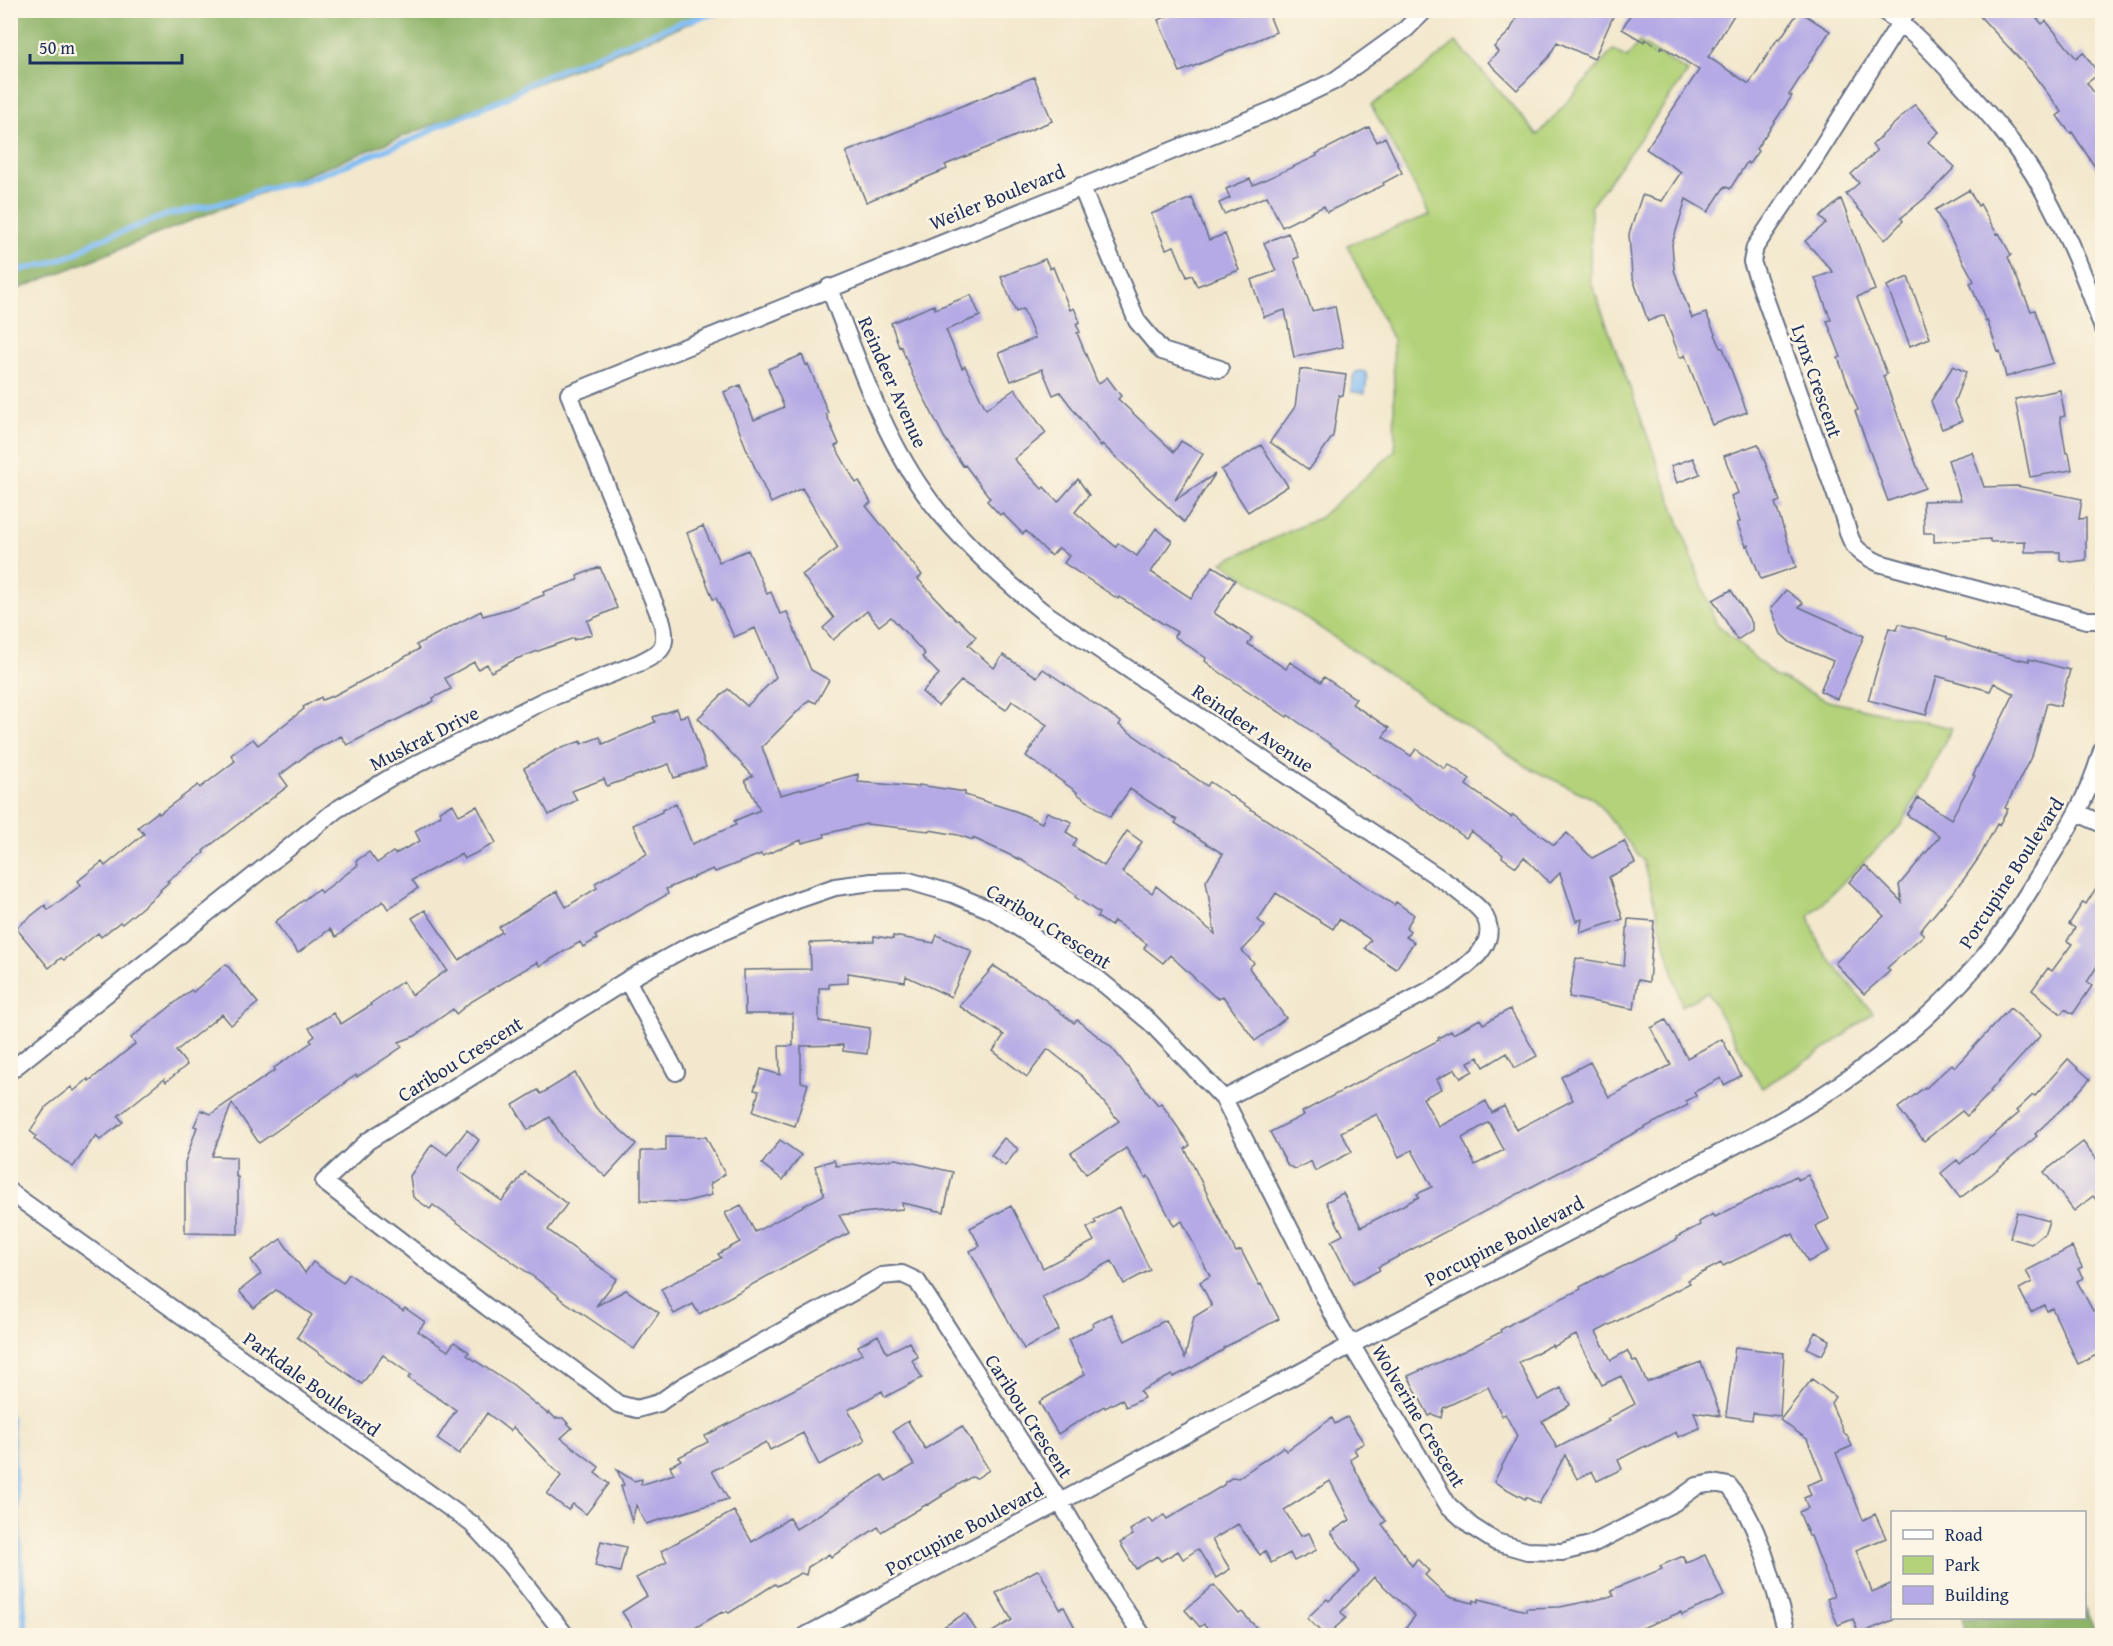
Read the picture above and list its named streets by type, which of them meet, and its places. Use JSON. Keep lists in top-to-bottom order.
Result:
{
  "streets": {
    "street": [
      "Weiler Boulevard",
      "Lynx Crescent",
      "Reindeer Avenue",
      "Muskrat Drive",
      "Porcupine Boulevard",
      "Caribou Crescent",
      "Parkdale Boulevard",
      "Wolverine Crescent"
    ]
  },
  "crossings": [
    ["Weiler Boulevard", "Reindeer Avenue"],
    ["Weiler Boulevard", "Muskrat Drive"],
    ["Reindeer Avenue", "Caribou Crescent"],
    ["Porcupine Boulevard", "Caribou Crescent"],
    ["Porcupine Boulevard", "Wolverine Crescent"],
    ["Caribou Crescent", "Wolverine Crescent"]
  ],
  "legend": ["Road", "Park", "Building"],
  "scale_bar": "50 m"
}
